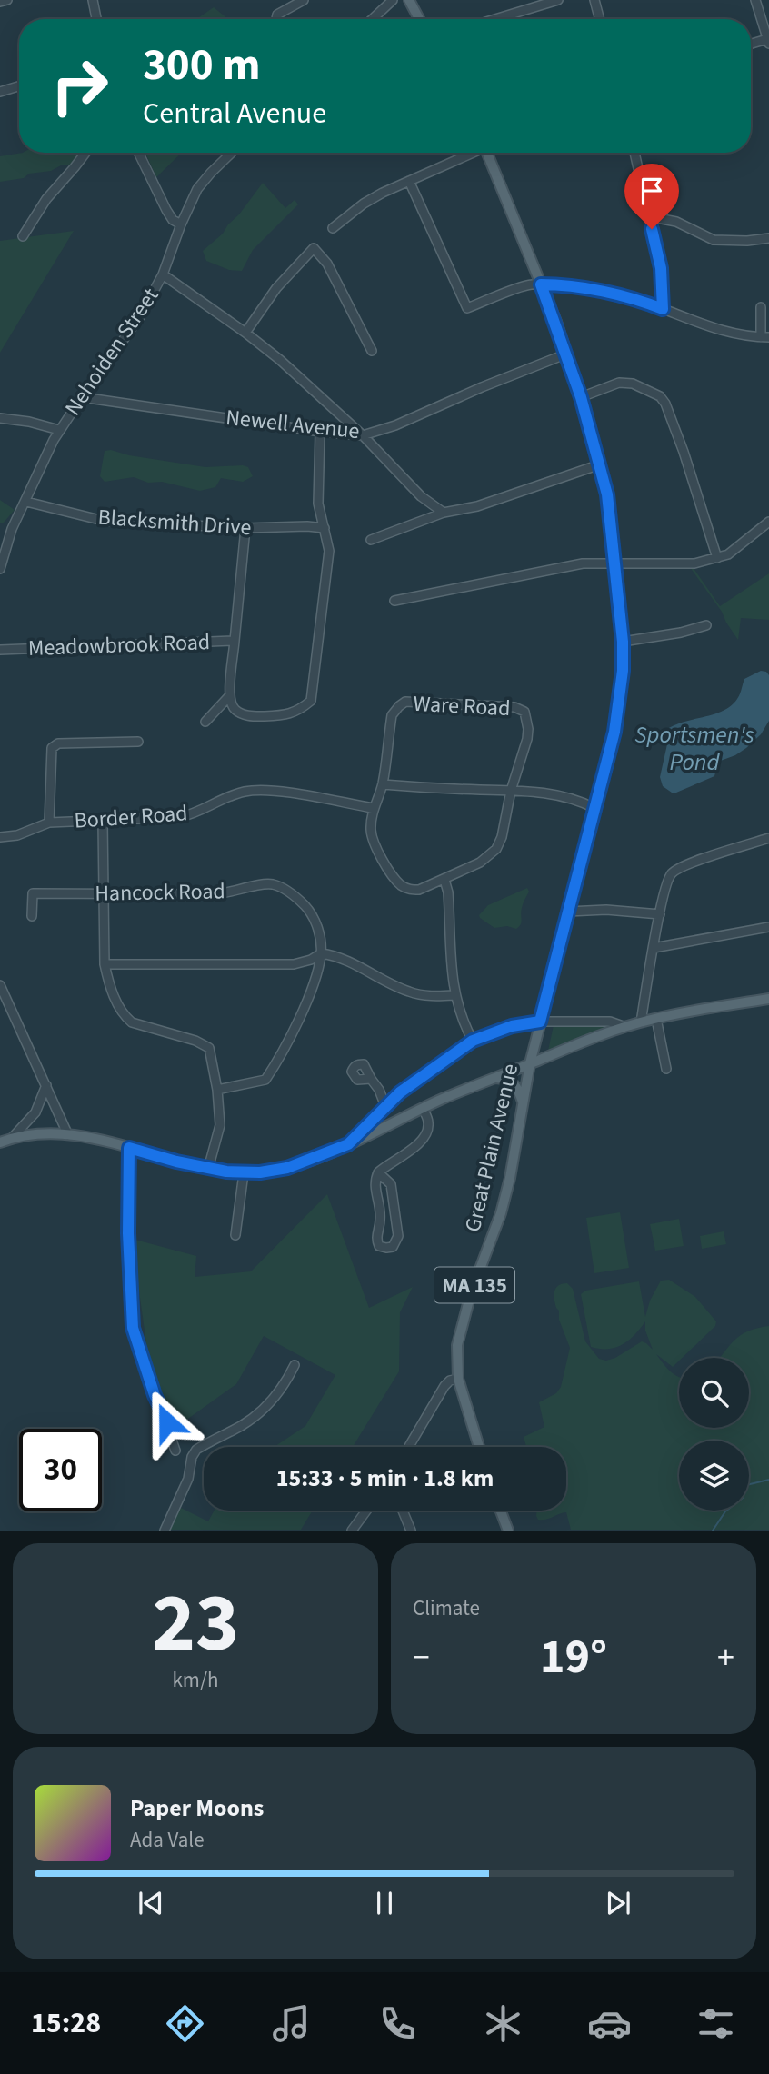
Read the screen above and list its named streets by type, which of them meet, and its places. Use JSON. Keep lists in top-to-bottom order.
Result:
{
  "streets": {
    "main road": ["Great Plain Avenue", "MA 135"],
    "street": [
      "Nehoiden Street",
      "Newell Avenue",
      "Blacksmith Drive",
      "Meadowbrook Road",
      "Ware Road",
      "Border Road",
      "Hancock Road"
    ]
  },
  "crossings": [
    ["Nehoiden Street", "Newell Avenue"],
    ["Nehoiden Street", "Blacksmith Drive"],
    ["Newell Avenue", "Great Plain Avenue"]
  ],
  "water": ["Sportsmen's Pond"],
  "page": {
    "turn": ["300 m", "Central Avenue"],
    "limit": "30",
    "trip": "15:33 · 5 min · 1.8 km",
    "tile": [
      ["23", "km/h"],
      "Climate"
    ],
    "heat": ["−", "19°", "+"],
    "song": ["Paper Moons", "Ada Vale"],
    "tabs": "15:28"
  }
}
